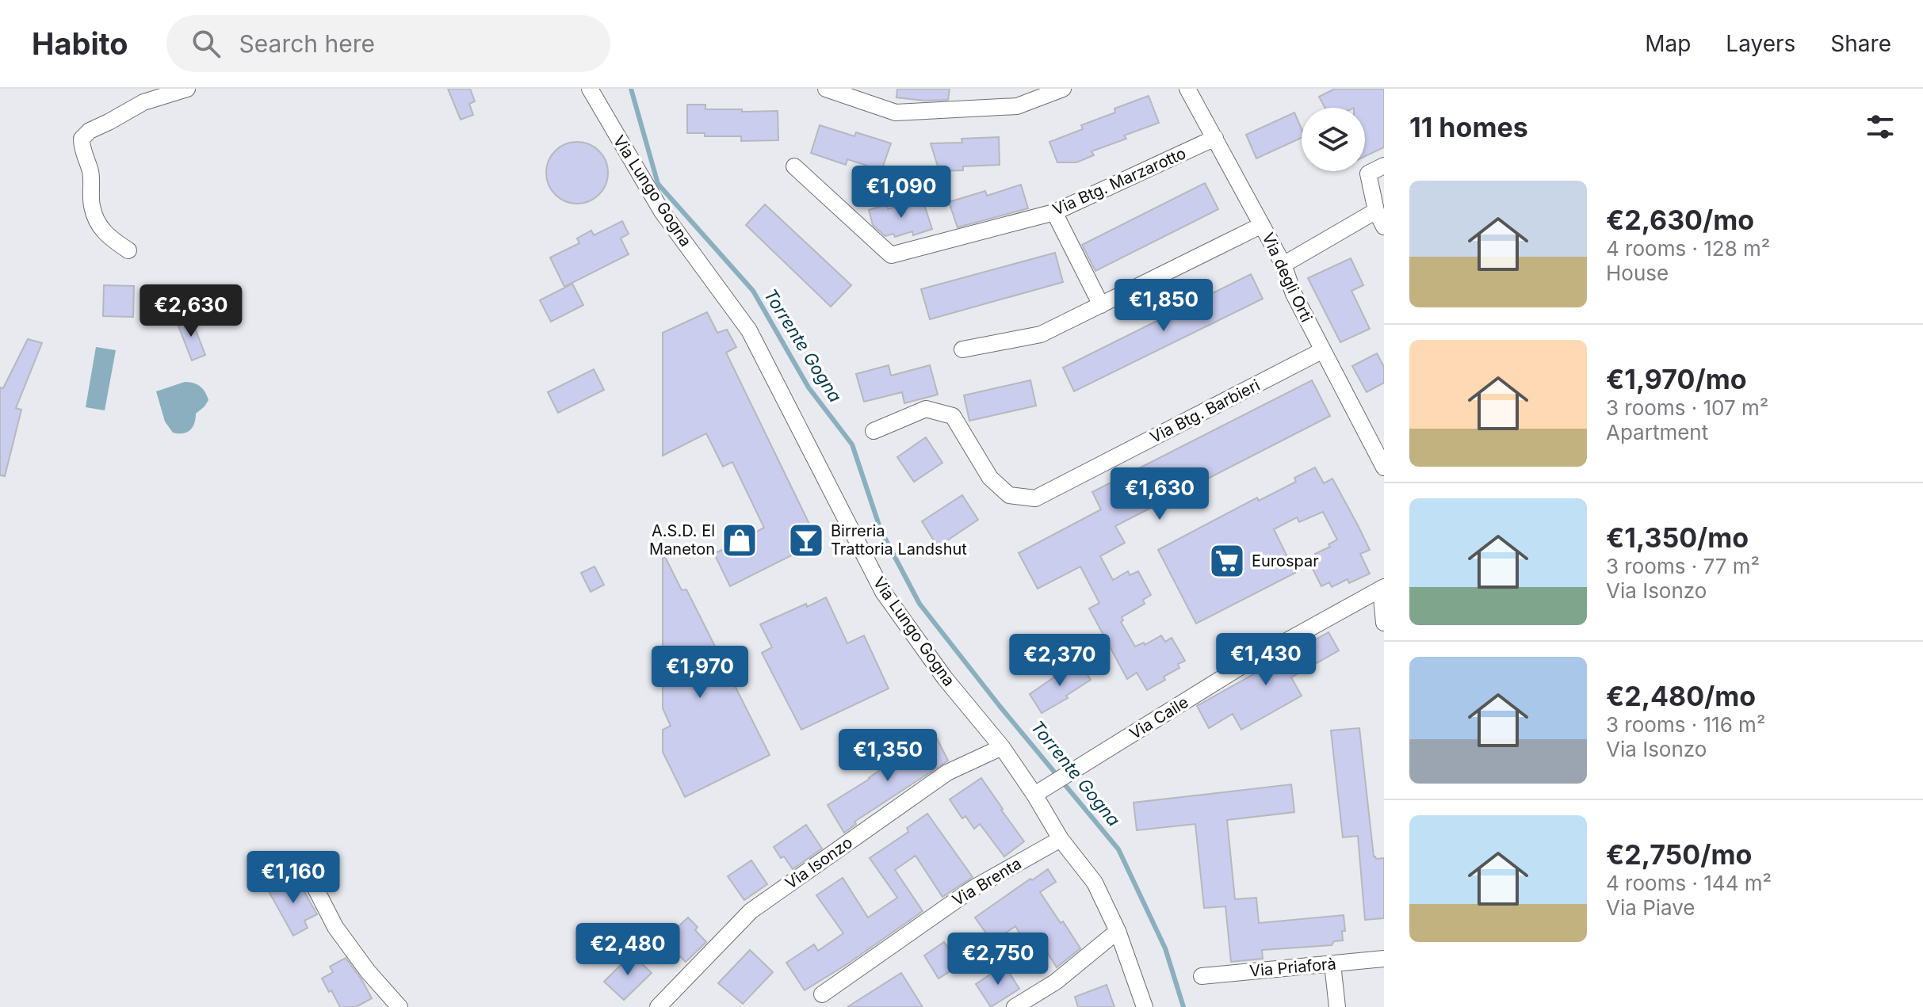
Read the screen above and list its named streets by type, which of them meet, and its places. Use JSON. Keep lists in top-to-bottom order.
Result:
{
  "streets": {
    "street": [
      "Via Btg. Marzarotto",
      "Via Lungo Gogna",
      "Via degli Orti",
      "Via Btg. Barbieri",
      "Via Caile",
      "Via Isonzo",
      "Via Brenta",
      "Via Priaforà"
    ]
  },
  "crossings": [
    ["Via Btg. Marzarotto", "Via degli Orti"],
    ["Via Lungo Gogna", "Via Caile"],
    ["Via Lungo Gogna", "Via Isonzo"],
    ["Via Lungo Gogna", "Via Brenta"],
    ["Via degli Orti", "Via Btg. Barbieri"]
  ],
  "water": ["Torrente Gogna"],
  "places": {
    "shop": ["A.S.D. El Maneton"],
    "bar": ["Birreria Trattoria Landshut"],
    "supermarket": ["Eurospar"]
  },
  "page": {
    "header": "Habito",
    "search": "Search here",
    "nav": ["Map", "Layers", "Share"],
    "heading": "11 homes",
    "list": [
      {
        "name": "€2,630/mo",
        "note": "4 rooms · 128 m² · House"
      },
      {
        "name": "€1,970/mo",
        "note": "3 rooms · 107 m² · Apartment"
      },
      {
        "name": "€1,350/mo",
        "note": "3 rooms · 77 m² · Via Isonzo"
      },
      {
        "name": "€2,480/mo",
        "note": "3 rooms · 116 m² · Via Isonzo"
      },
      {
        "name": "€2,750/mo",
        "note": "4 rooms · 144 m² · Via Piave"
      }
    ],
    "price": [
      "€1,090",
      "€1,850",
      "€2,630",
      "€1,630",
      "€1,430",
      "€2,370",
      "€1,970",
      "€1,350",
      "€1,160",
      "€2,480",
      "€2,750"
    ]
  }
}
